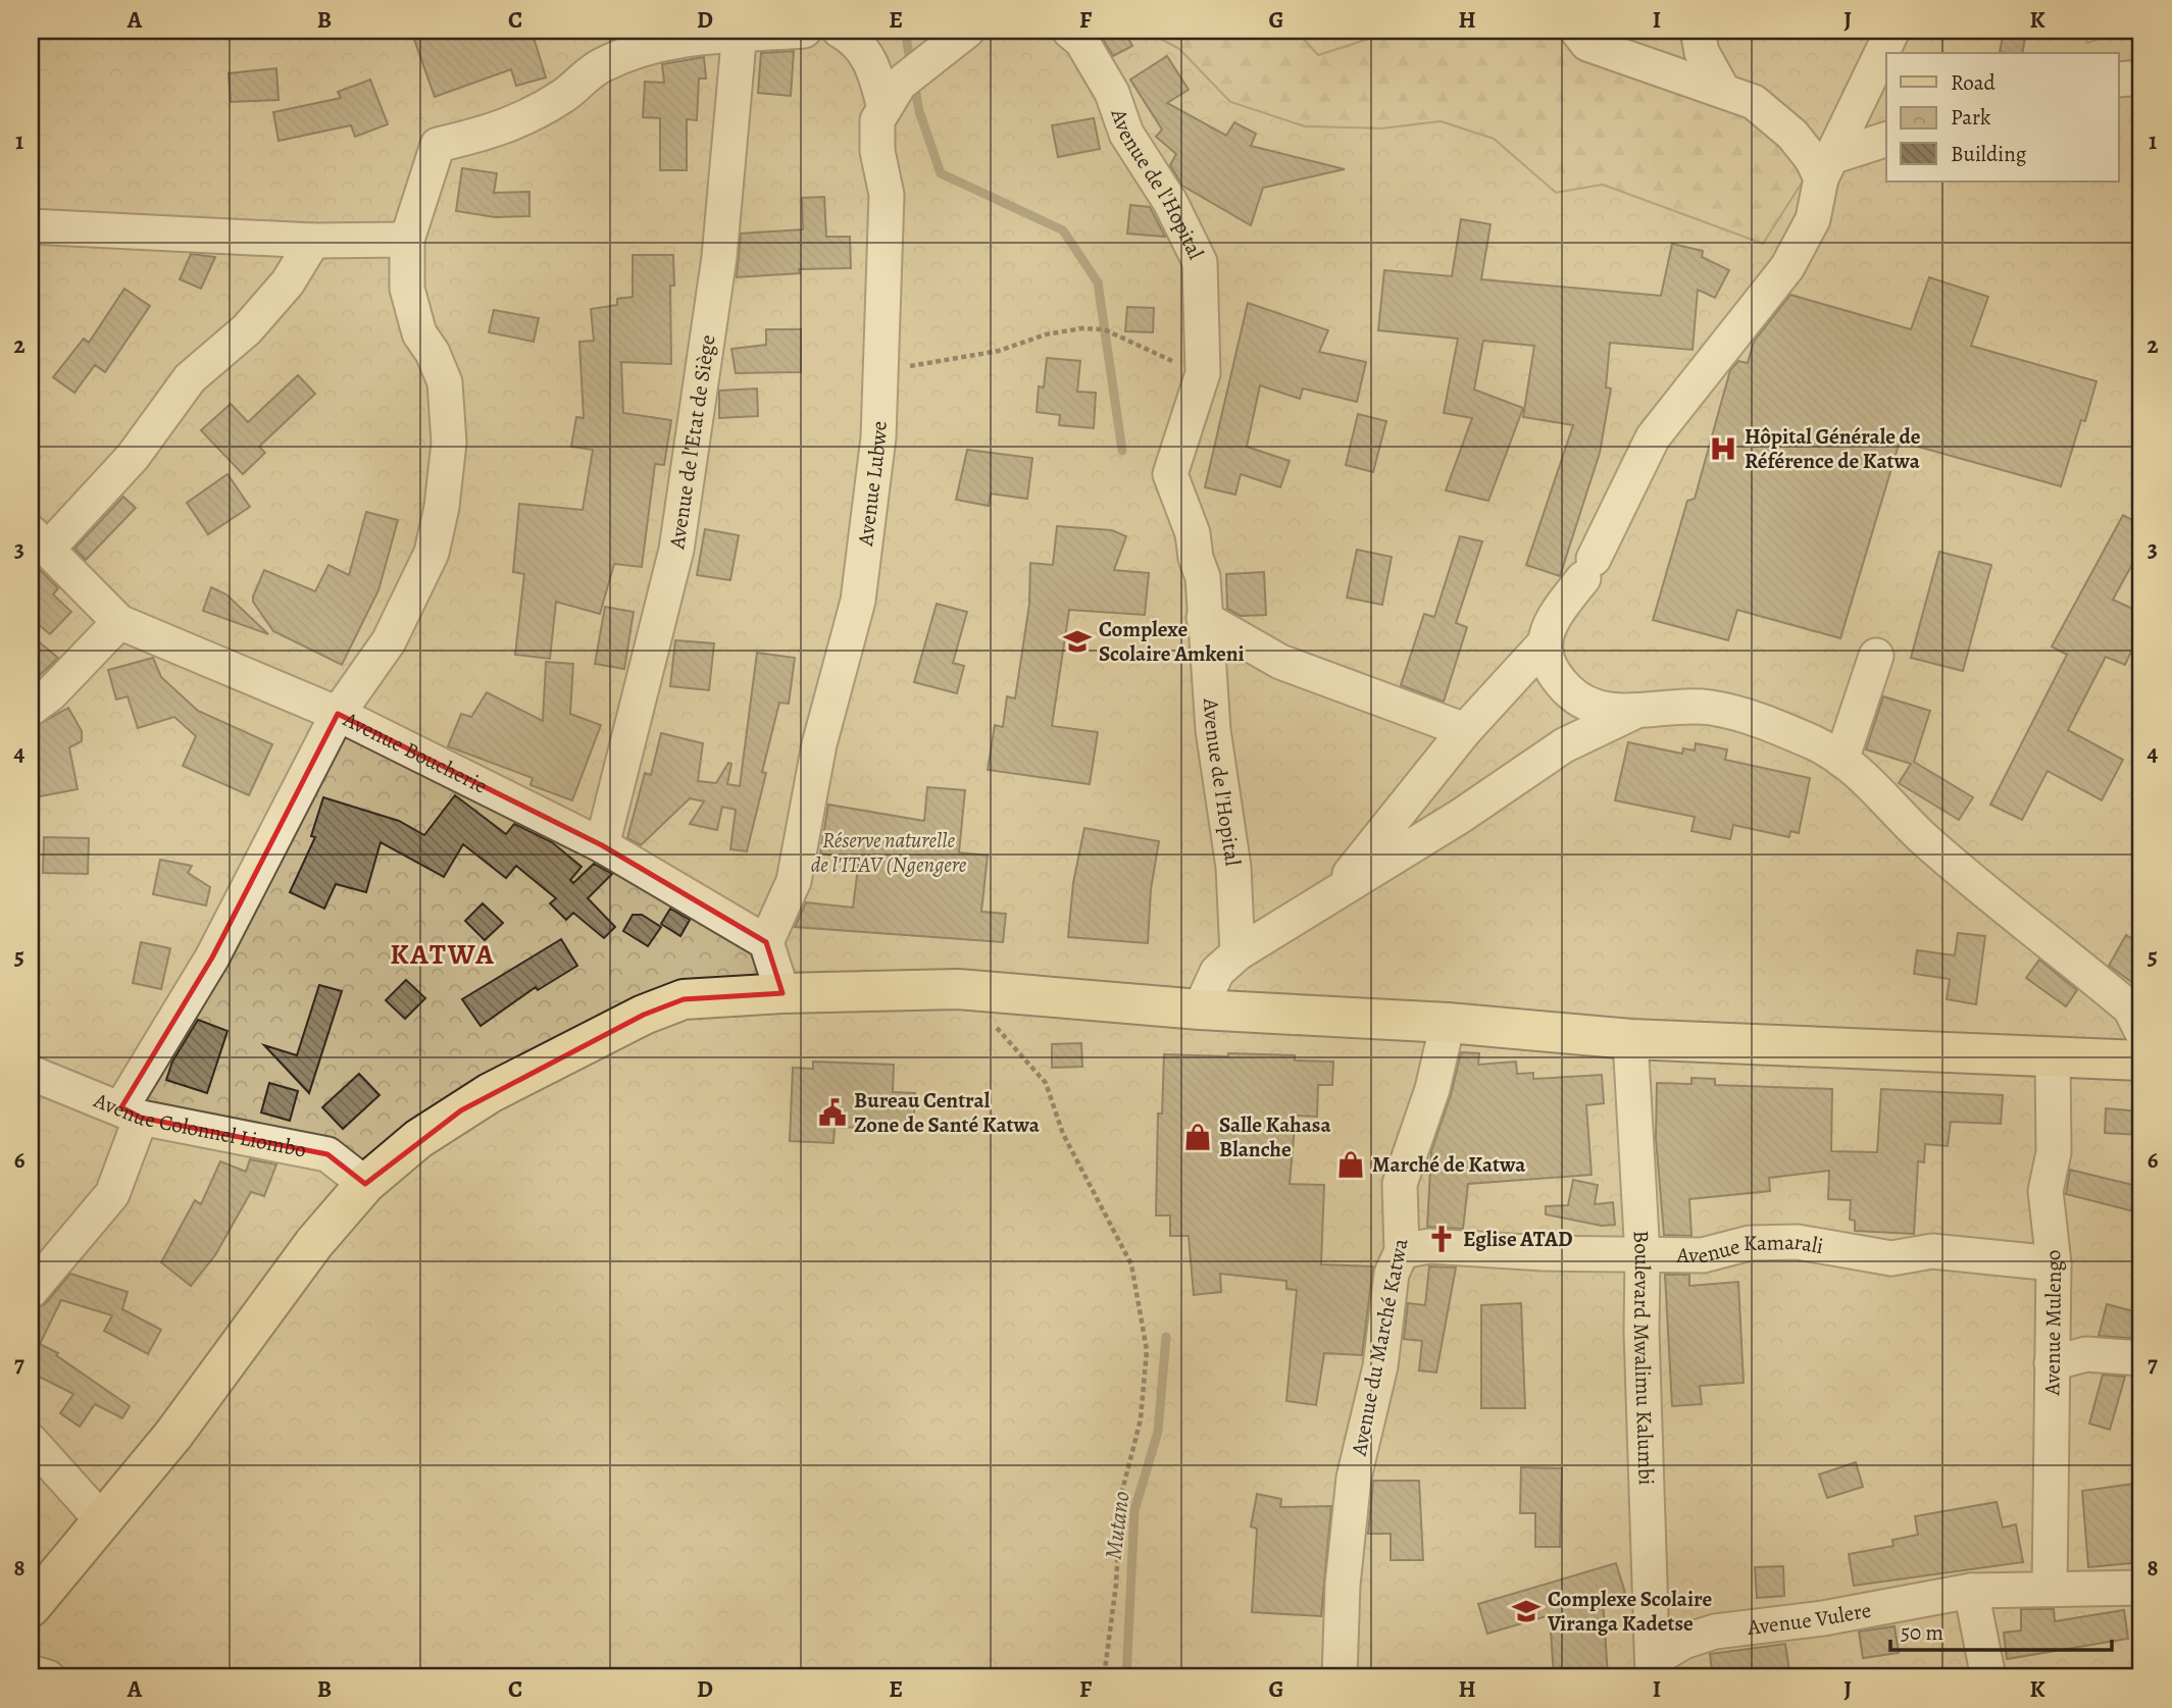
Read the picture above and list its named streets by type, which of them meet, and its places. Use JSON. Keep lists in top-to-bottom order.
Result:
{
  "streets": {
    "street": [
      "Avenue de l'Hopital",
      "Avenue de l'Etat de Siège",
      "Avenue Lubwe",
      "Avenue Boucherie",
      "Avenue Colonnel Liombo",
      "Avenue Kamarali",
      "Avenue Mulengo",
      "Avenue du Marché Katwa",
      "Boulevard Mwalimu Kalumbi",
      "Avenue Vulere"
    ]
  },
  "crossings": [
    ["Avenue de l'Etat de Siège", "Avenue Boucherie"],
    ["Avenue Lubwe", "Avenue Boucherie"],
    ["Avenue Kamarali", "Avenue Mulengo"],
    ["Avenue Kamarali", "Avenue du Marché Katwa"],
    ["Avenue Kamarali", "Boulevard Mwalimu Kalumbi"],
    ["Avenue Mulengo", "Avenue Vulere"],
    ["Boulevard Mwalimu Kalumbi", "Avenue Vulere"]
  ],
  "districts": ["KATWA"],
  "water": ["Mutano"],
  "parks": ["Réserve naturelle de l'ITAV (Ngengere"],
  "places": {
    "hospital": ["Hôpital Générale de Référence de Katwa"],
    "school or university": ["Complexe Scolaire Amkeni", "Complexe Scolaire Viranga Kadetse"],
    "public building": ["Bureau Central Zone de Santé Katwa"],
    "shop": ["Salle Kahasa Blanche", "Marché de Katwa"],
    "church": ["Eglise ATAD"]
  },
  "legend": ["Road", "Park", "Building"],
  "scale_bar": "50 m",
  "grid": {
    "columns": [
      "A",
      "B",
      "C",
      "D",
      "E",
      "F",
      "G",
      "H",
      "I",
      "J",
      "K"
    ],
    "rows": [
      "1",
      "2",
      "3",
      "4",
      "5",
      "6",
      "7",
      "8"
    ]
  }
}
